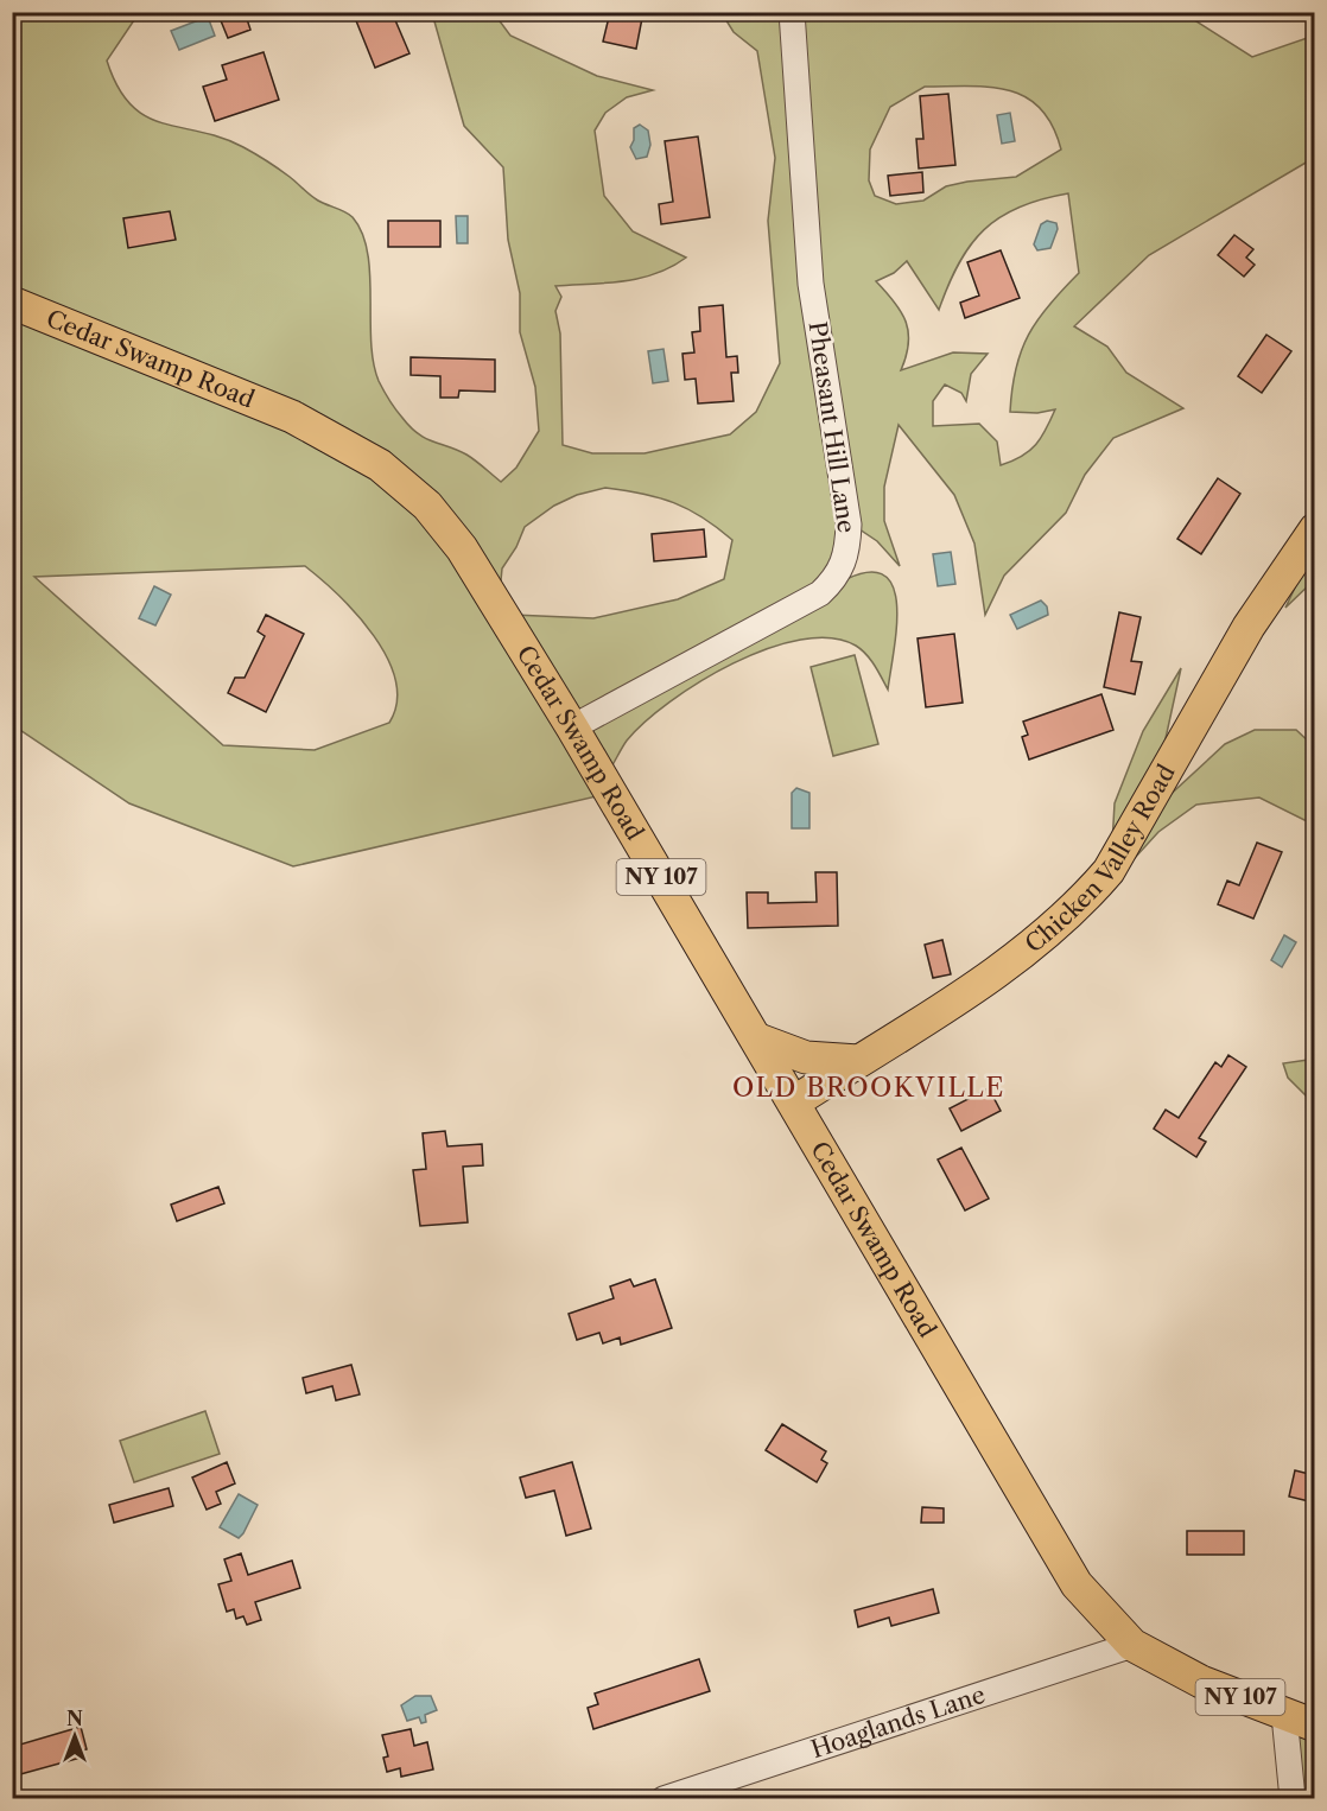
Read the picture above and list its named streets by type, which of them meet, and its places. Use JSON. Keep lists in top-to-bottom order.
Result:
{
  "streets": {
    "main road": ["Cedar Swamp Road", "Chicken Valley Road", "NY 107"],
    "street": ["Pheasant Hill Lane", "Hoaglands Lane"]
  },
  "crossings": [
    ["Cedar Swamp Road", "Pheasant Hill Lane"],
    ["Cedar Swamp Road", "Chicken Valley Road"],
    ["Cedar Swamp Road", "Hoaglands Lane"]
  ],
  "districts": ["OLD BROOKVILLE"],
  "north": "top"
}
